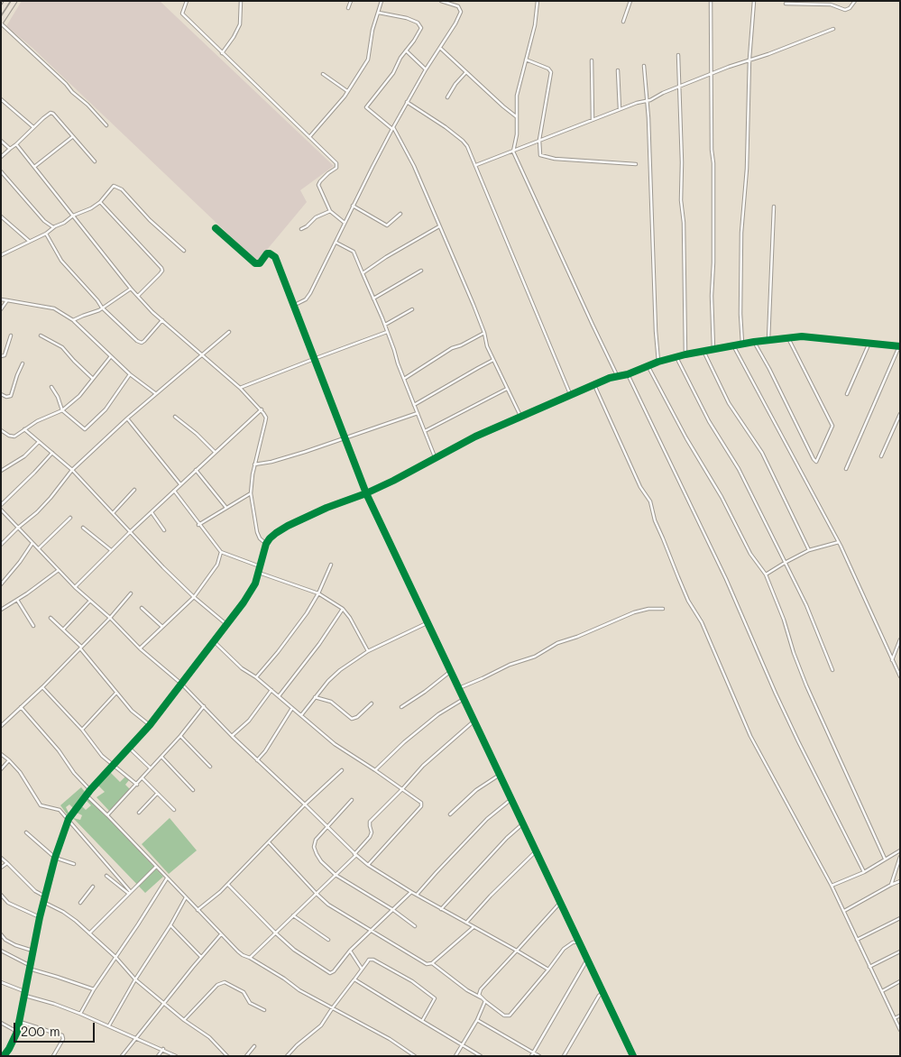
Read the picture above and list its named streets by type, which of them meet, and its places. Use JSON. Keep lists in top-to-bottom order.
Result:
{
  "scale_bar": "200 m"
}
